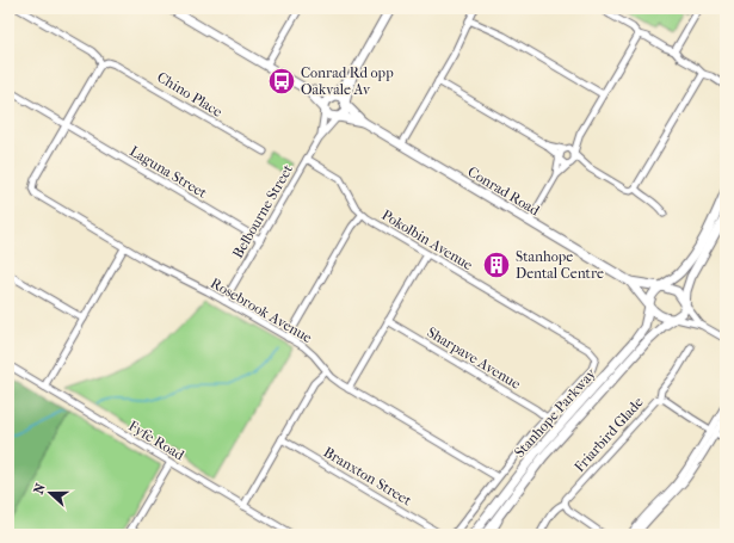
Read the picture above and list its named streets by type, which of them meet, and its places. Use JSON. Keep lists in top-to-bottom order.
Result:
{
  "streets": {
    "main road": ["Conrad Road", "Stanhope Parkway"],
    "street": [
      "Chino Place",
      "Laguna Street",
      "Belbourne Street",
      "Pokolbin Avenue",
      "Rosebrook Avenue",
      "Sharpave Avenue",
      "Friarbird Glade",
      "Fyfe Road",
      "Branxton Street"
    ]
  },
  "crossings": [
    ["Laguna Street", "Belbourne Street"],
    ["Laguna Street", "Rosebrook Avenue"],
    ["Conrad Road", "Belbourne Street"],
    ["Conrad Road", "Stanhope Parkway"],
    ["Belbourne Street", "Pokolbin Avenue"],
    ["Belbourne Street", "Rosebrook Avenue"],
    ["Pokolbin Avenue", "Sharpave Avenue"]
  ],
  "places": {
    "bus stop": ["Conrad Rd opp Oakvale Av"],
    "building": ["Stanhope Dental Centre"]
  },
  "north": "left"
}
